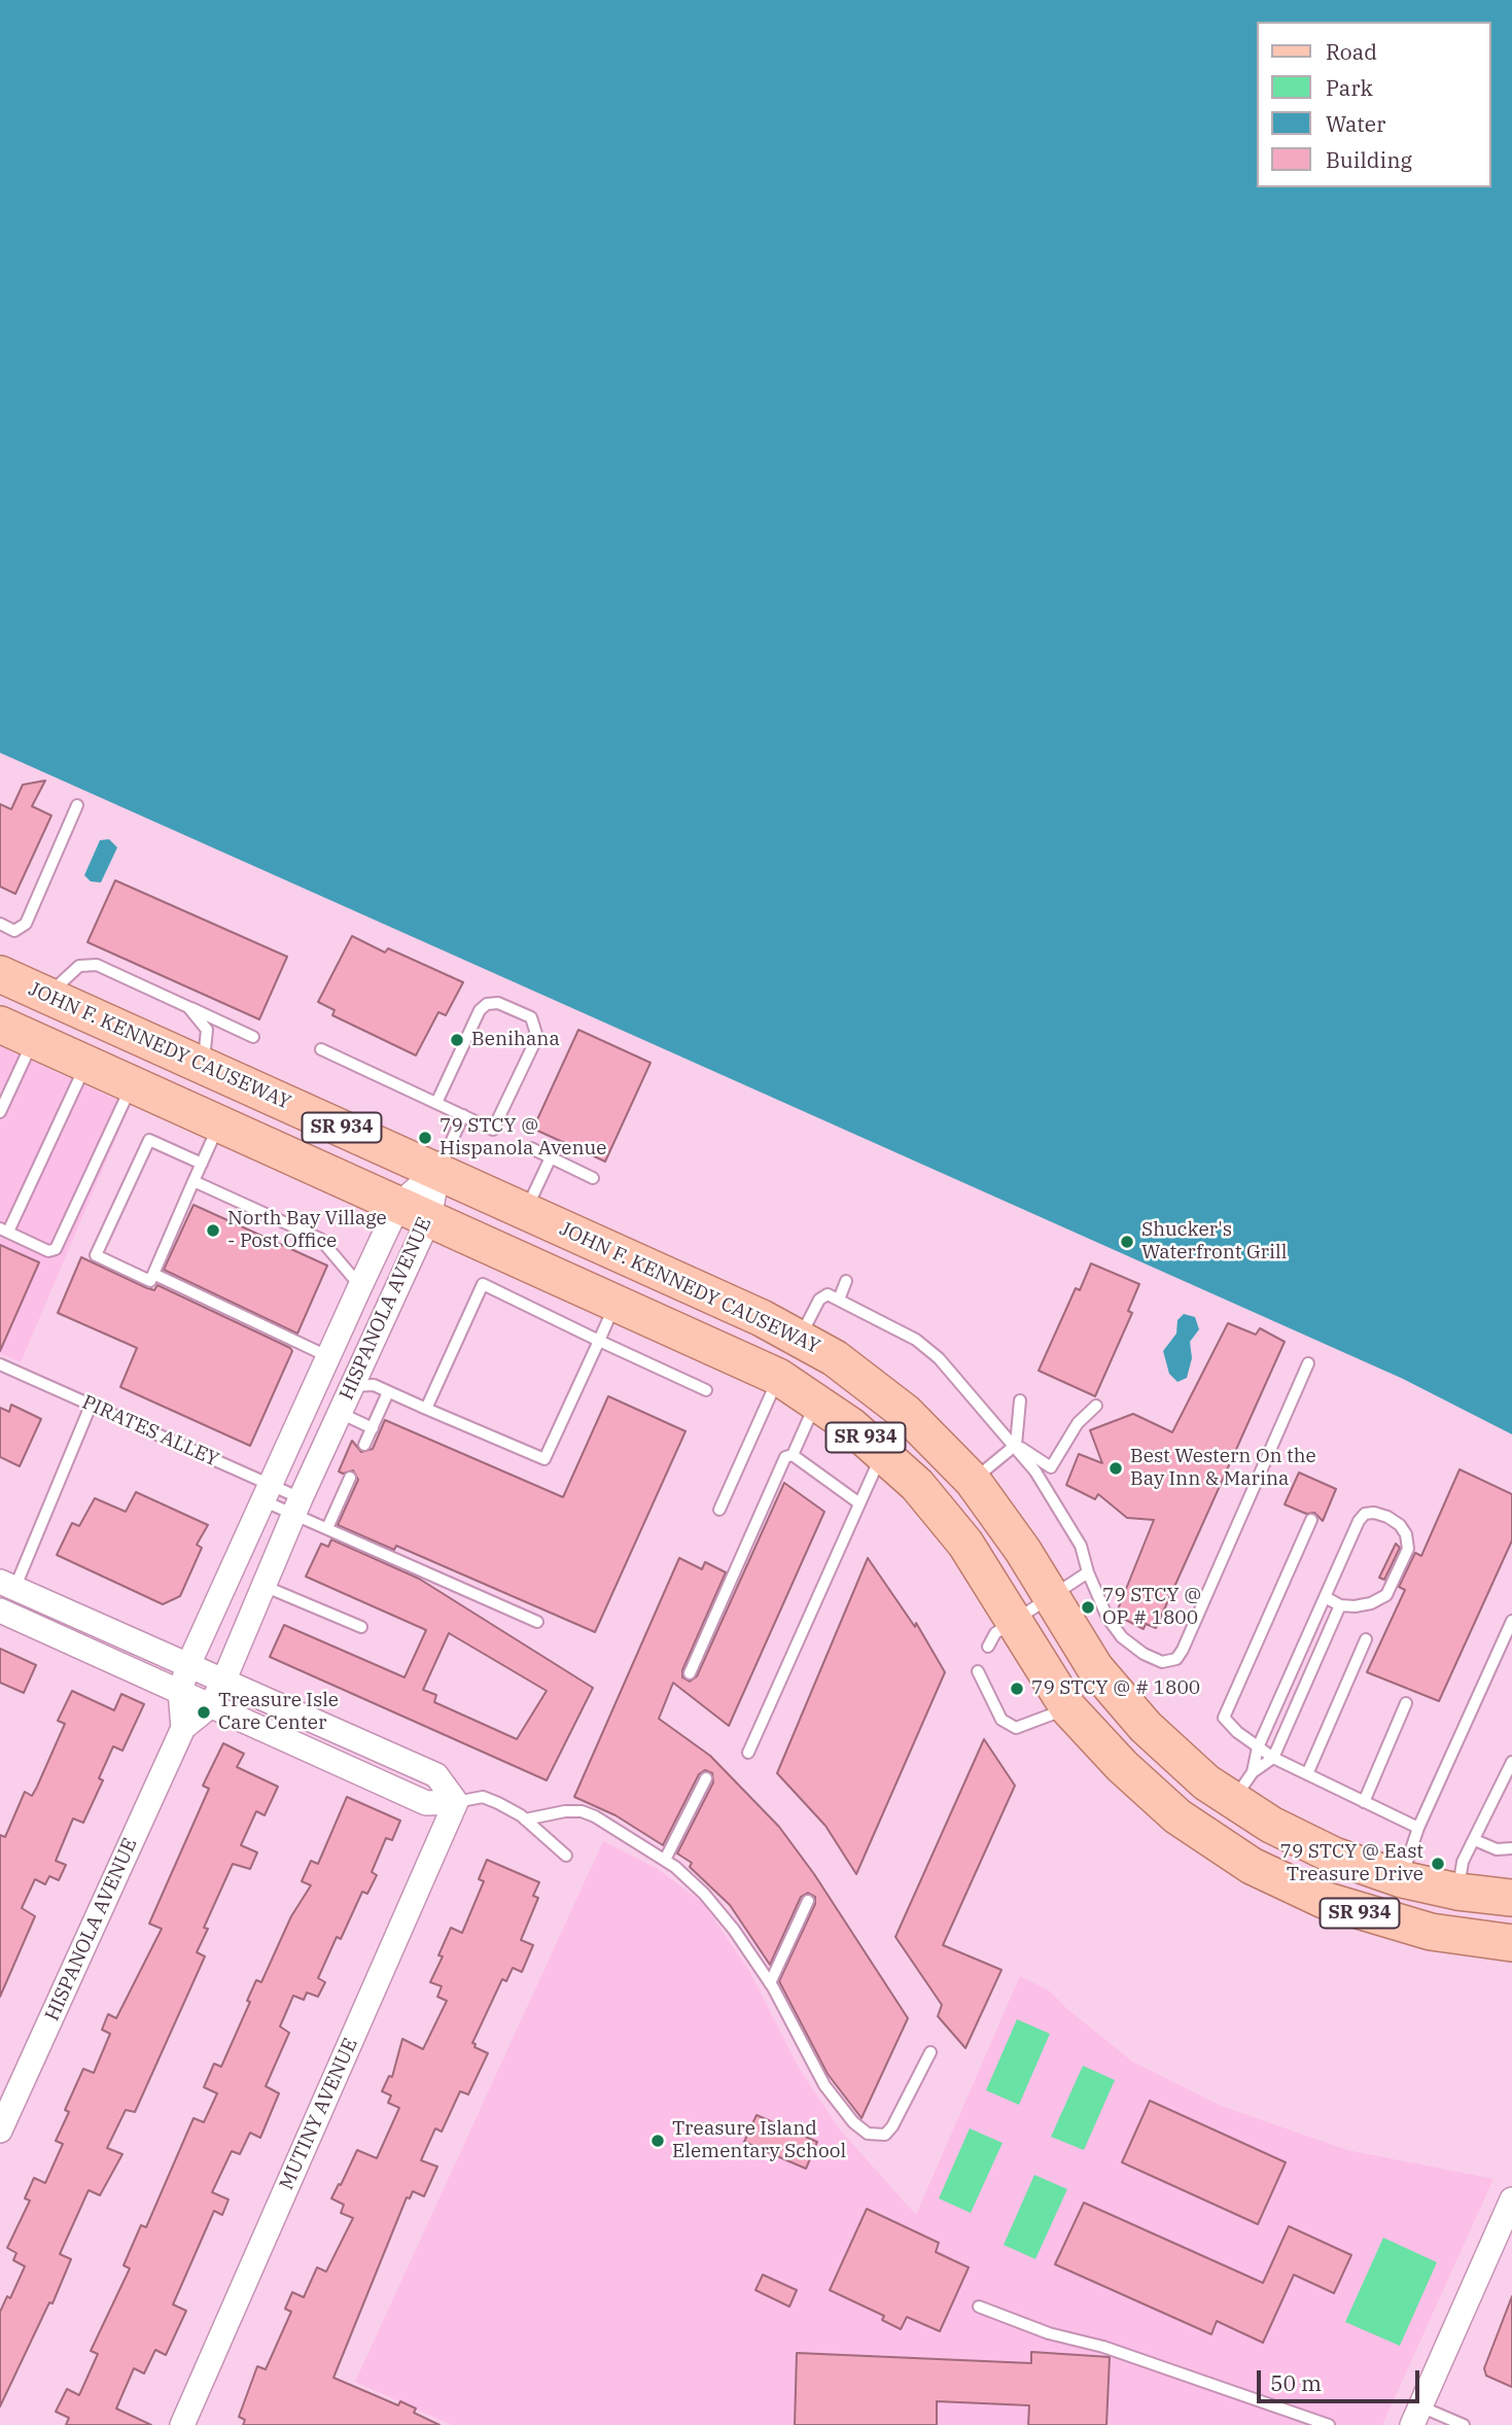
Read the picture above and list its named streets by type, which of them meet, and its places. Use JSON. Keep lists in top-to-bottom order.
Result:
{
  "streets": {
    "main road": ["JOHN F. KENNEDY CAUSEWAY", "SR 934"],
    "street": ["HISPANOLA AVENUE", "MUTINY AVENUE"],
    "lane": ["PIRATES ALLEY"]
  },
  "crossings": [
    ["JOHN F. KENNEDY CAUSEWAY", "HISPANOLA AVENUE"],
    ["SR 934", "HISPANOLA AVENUE"],
    ["HISPANOLA AVENUE", "PIRATES ALLEY"]
  ],
  "places": [
    "Benihana",
    "79 STCY @ Hispanola Avenue",
    "North Bay Village - Post Office",
    "Shucker's Waterfront Grill",
    "Best Western On the Bay Inn & Marina",
    "79 STCY @ OP # 1800",
    "79 STCY @ # 1800",
    "Treasure Isle Care Center",
    "79 STCY @ East Treasure Drive",
    "Treasure Island Elementary School"
  ],
  "legend": [
    "Road",
    "Park",
    "Water",
    "Building"
  ],
  "scale_bar": "50 m"
}
